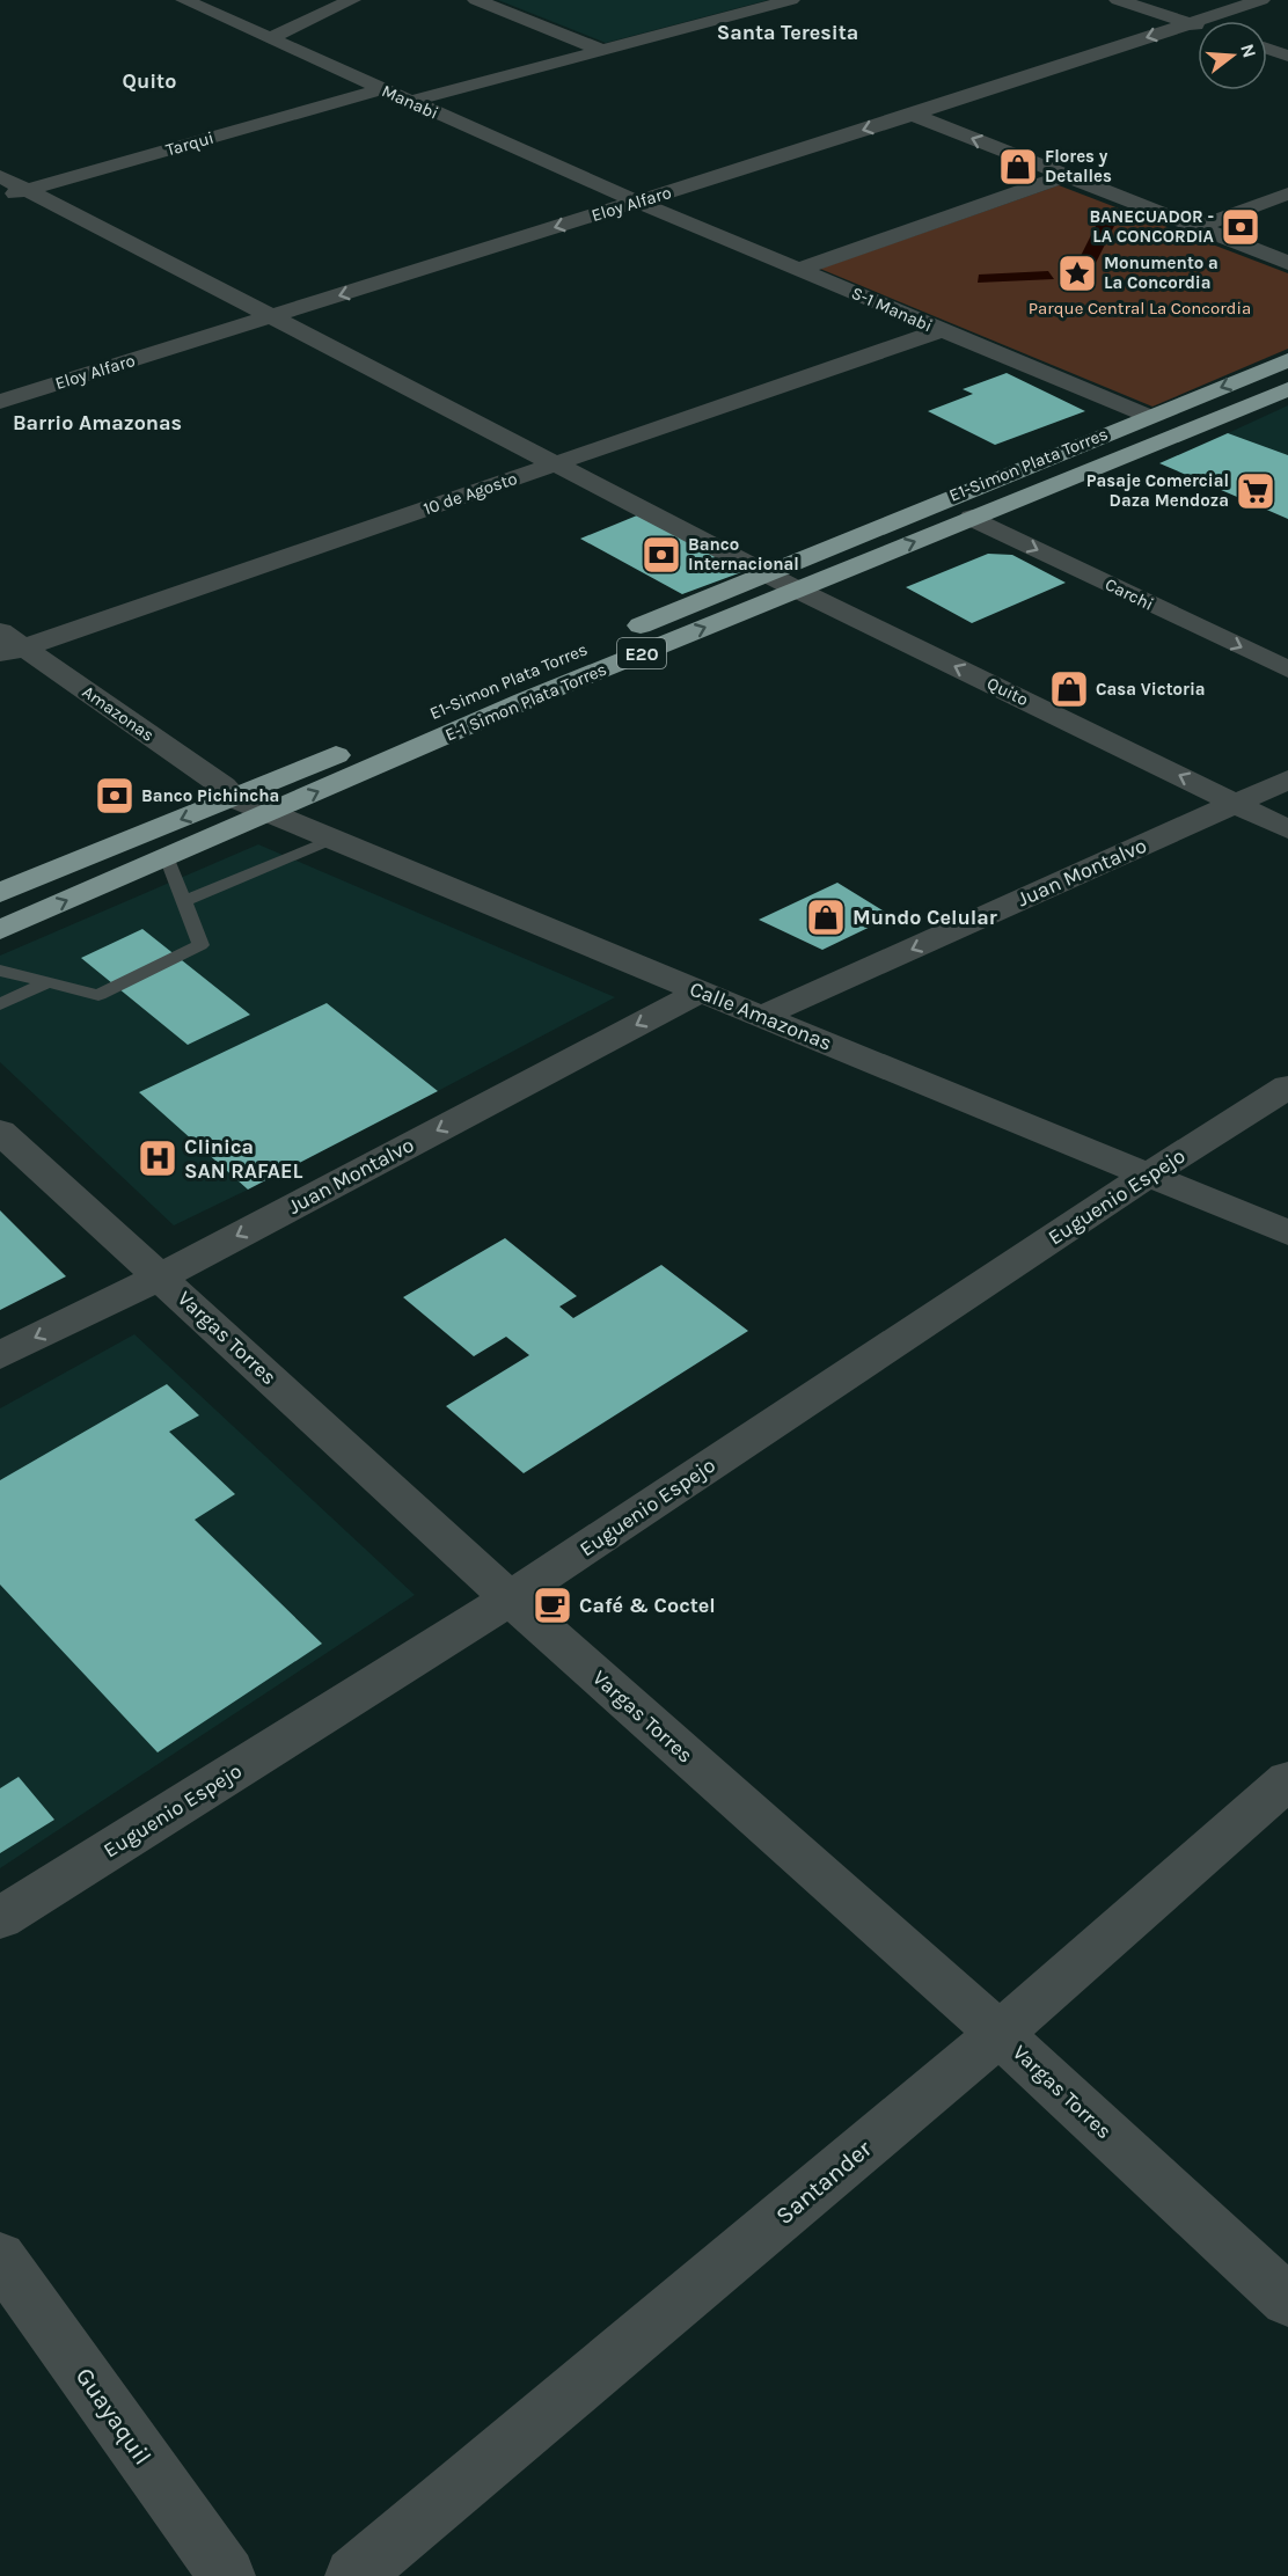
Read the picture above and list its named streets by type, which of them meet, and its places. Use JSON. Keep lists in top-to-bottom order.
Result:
{
  "streets": {
    "highway": ["E1-Simon Plata Torres", "E20", "E-1 Simon Plata Torres"],
    "street": [
      "Manabi",
      "Tarqui",
      "Eloy Alfaro",
      "S-1 Manabi",
      "10 de Agosto",
      "Carchi",
      "Quito",
      "Amazonas",
      "Juan Montalvo",
      "Calle Amazonas",
      "Euguenio Espejo",
      "Vargas Torres",
      "Santander",
      "Guayaquil"
    ]
  },
  "crossings": [
    ["Manabi", "Tarqui"],
    ["Manabi", "Eloy Alfaro"],
    ["Manabi", "S-1 Manabi"],
    ["Tarqui", "Quito"],
    ["Eloy Alfaro", "S-1 Manabi"],
    ["Eloy Alfaro", "Quito"],
    ["S-1 Manabi", "E1-Simon Plata Torres"],
    ["S-1 Manabi", "10 de Agosto"],
    ["E1-Simon Plata Torres", "Quito"],
    ["E1-Simon Plata Torres", "Amazonas"],
    ["E1-Simon Plata Torres", "Calle Amazonas"],
    ["10 de Agosto", "Quito"],
    ["10 de Agosto", "Amazonas"],
    ["Carchi", "E-1 Simon Plata Torres"],
    ["Quito", "E-1 Simon Plata Torres"],
    ["Quito", "Juan Montalvo"],
    ["E-1 Simon Plata Torres", "Calle Amazonas"],
    ["Amazonas", "Calle Amazonas"],
    ["Juan Montalvo", "Calle Amazonas"],
    ["Juan Montalvo", "Vargas Torres"],
    ["Calle Amazonas", "Euguenio Espejo"],
    ["Euguenio Espejo", "Vargas Torres"],
    ["Vargas Torres", "Santander"]
  ],
  "one_way": ["Carchi", "E-1 Simon Plata Torres", "Juan Montalvo"],
  "districts": ["Santa Teresita", "Quito", "Barrio Amazonas"],
  "parks": ["Parque Central La Concordia"],
  "places": {
    "shop": ["Flores y Detalles", "Casa Victoria", "Mundo Celular"],
    "bank": ["BANECUADOR - LA CONCORDIA", "Banco Internacional", "Banco Pichincha"],
    "place": ["Monumento a La Concordia"],
    "supermarket": ["Pasaje Comercial Daza Mendoza"],
    "hospital": ["Clinica SAN RAFAEL"],
    "cafe": ["Café & Coctel"]
  },
  "north": "right"
}
